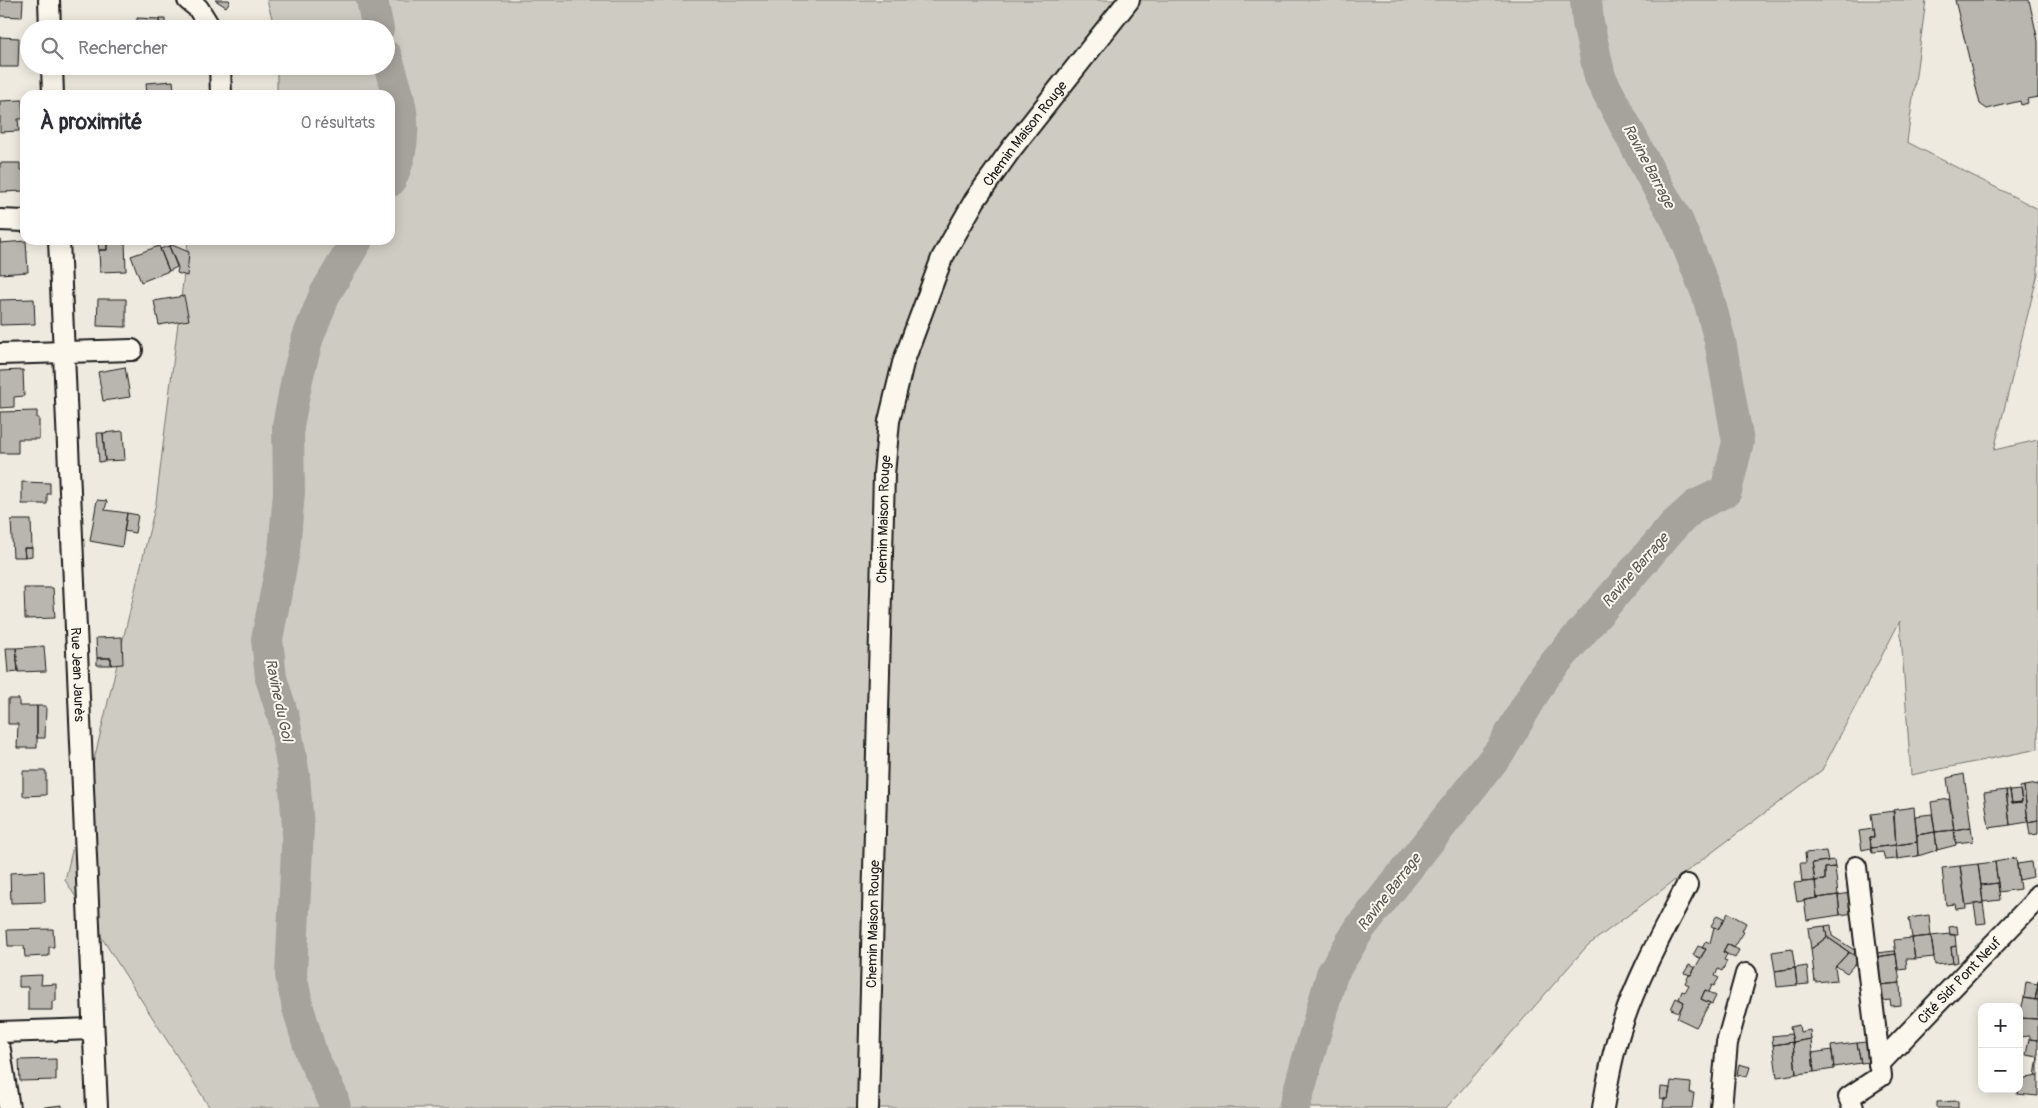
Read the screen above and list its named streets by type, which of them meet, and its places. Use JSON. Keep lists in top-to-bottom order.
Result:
{
  "streets": {
    "street": ["Chemin Maison Rouge", "Rue Jean Jaurès", "Cité Sidr Pont Neuf"]
  },
  "water": ["Ravine Barrage", "Ravine du Gol"],
  "page": {
    "search": "Rechercher",
    "heading": ["À proximité", "0 résultats"],
    "map_buttons": ["+", "−"]
  }
}
